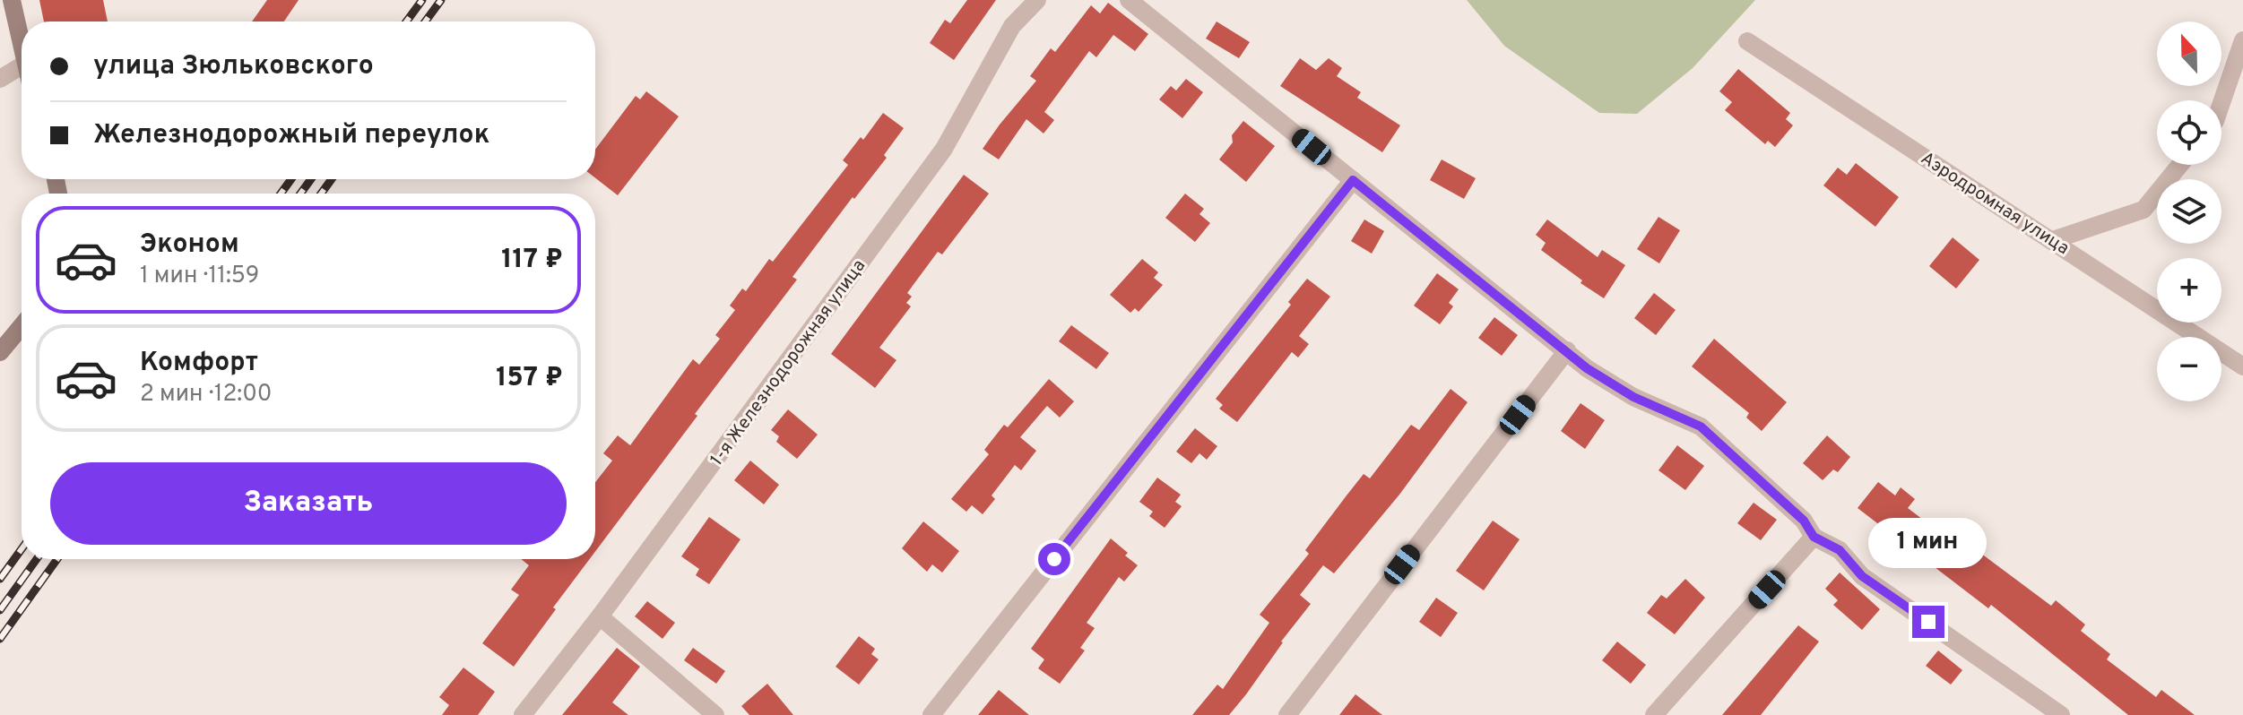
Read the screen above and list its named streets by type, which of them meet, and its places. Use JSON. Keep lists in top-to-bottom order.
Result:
{
  "streets": {
    "street": ["Аэродромная улица", "1-я Железнодорожная улица"]
  },
  "north": "top",
  "page": {
    "map_buttons": ["+", "−"],
    "banner": ["улица Зюльковского", "Железнодорожный переулок"],
    "list": [
      {
        "name": "Эконом",
        "note": "1 мин · 11:59",
        "value": "117 ₽"
      },
      {
        "name": "Комфорт",
        "note": "2 мин · 12:00",
        "value": "157 ₽"
      }
    ],
    "buttons": "Заказать",
    "bubble": "1 мин"
  }
}
